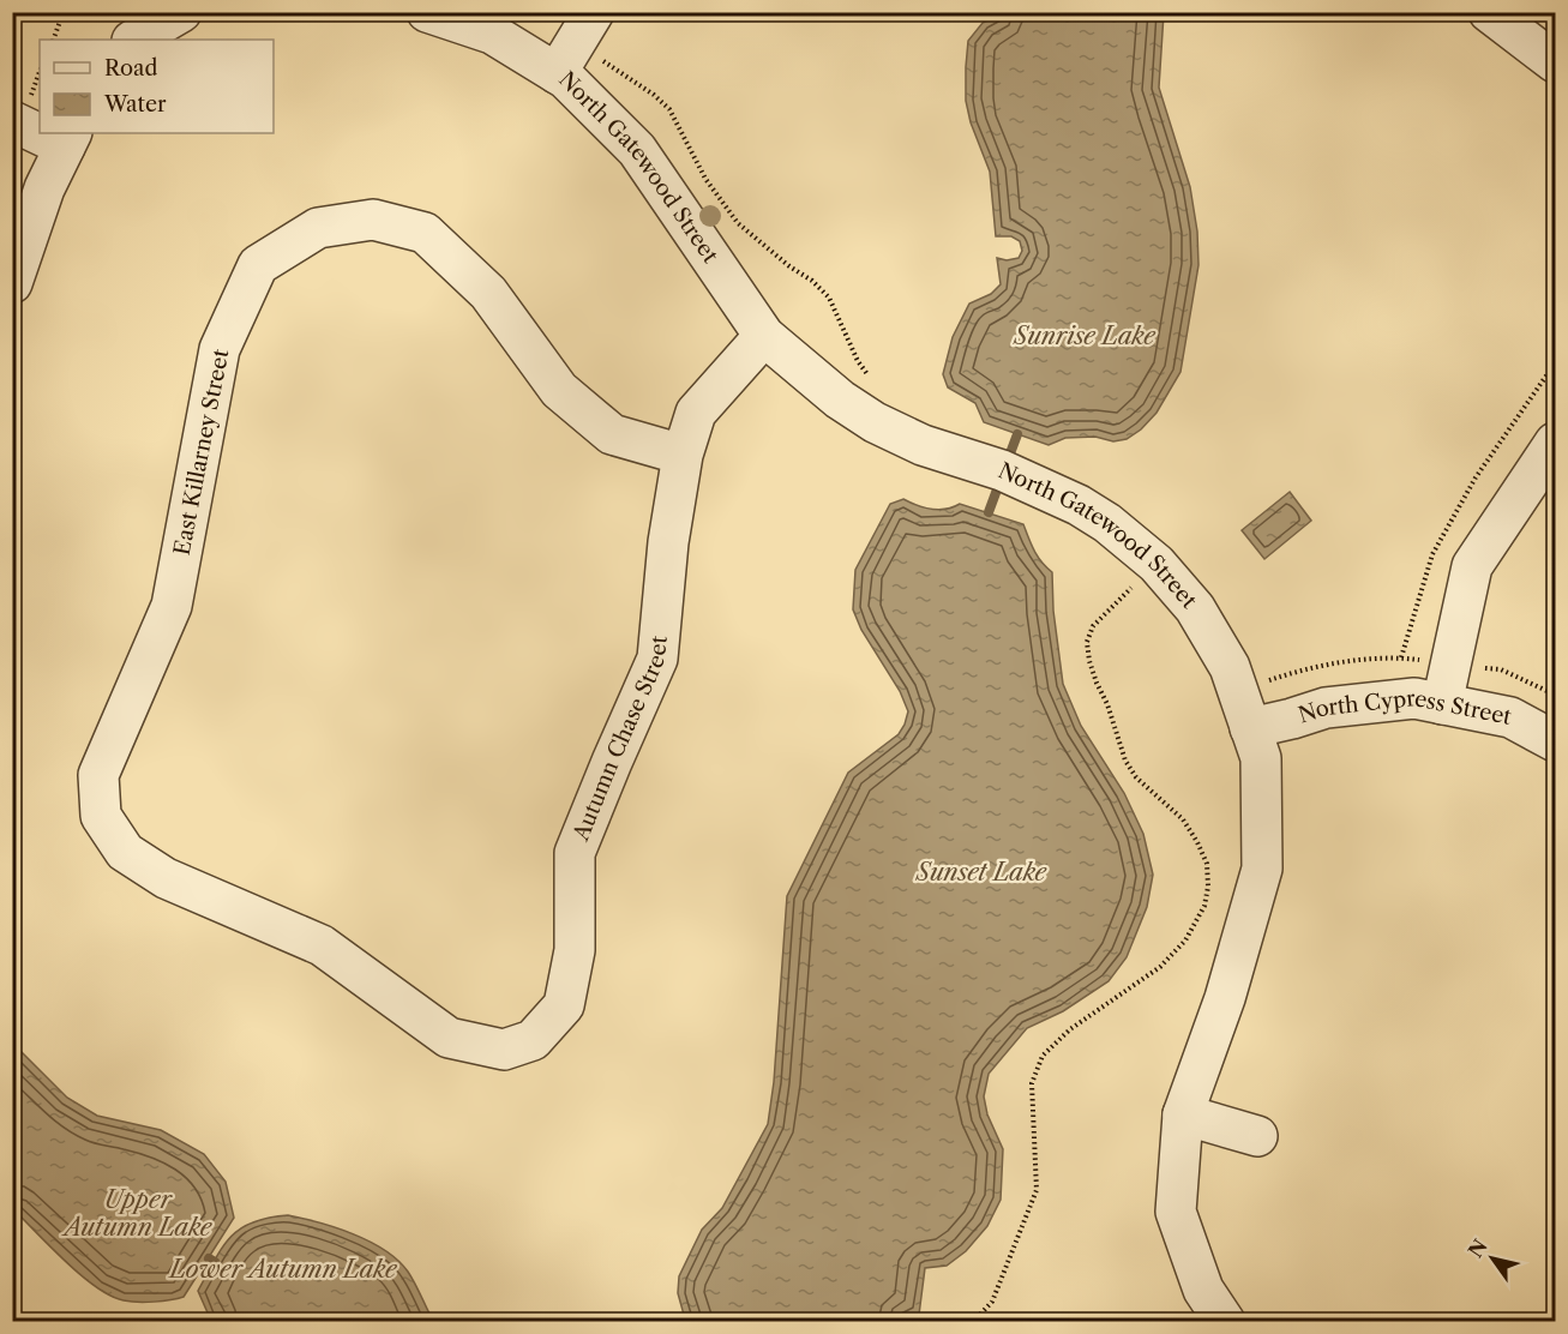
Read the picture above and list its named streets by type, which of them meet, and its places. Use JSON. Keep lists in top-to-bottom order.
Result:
{
  "streets": {
    "street": [
      "North Gatewood Street",
      "East Killarney Street",
      "North Cypress Street",
      "Autumn Chase Street"
    ]
  },
  "crossings": [
    ["North Gatewood Street", "North Cypress Street"],
    ["North Gatewood Street", "Autumn Chase Street"],
    ["East Killarney Street", "Autumn Chase Street"]
  ],
  "water": [
    "Sunrise Lake",
    "Sunset Lake",
    "Upper Autumn Lake",
    "Lower Autumn Lake"
  ],
  "legend": ["Road", "Water"],
  "north": "top left"
}
